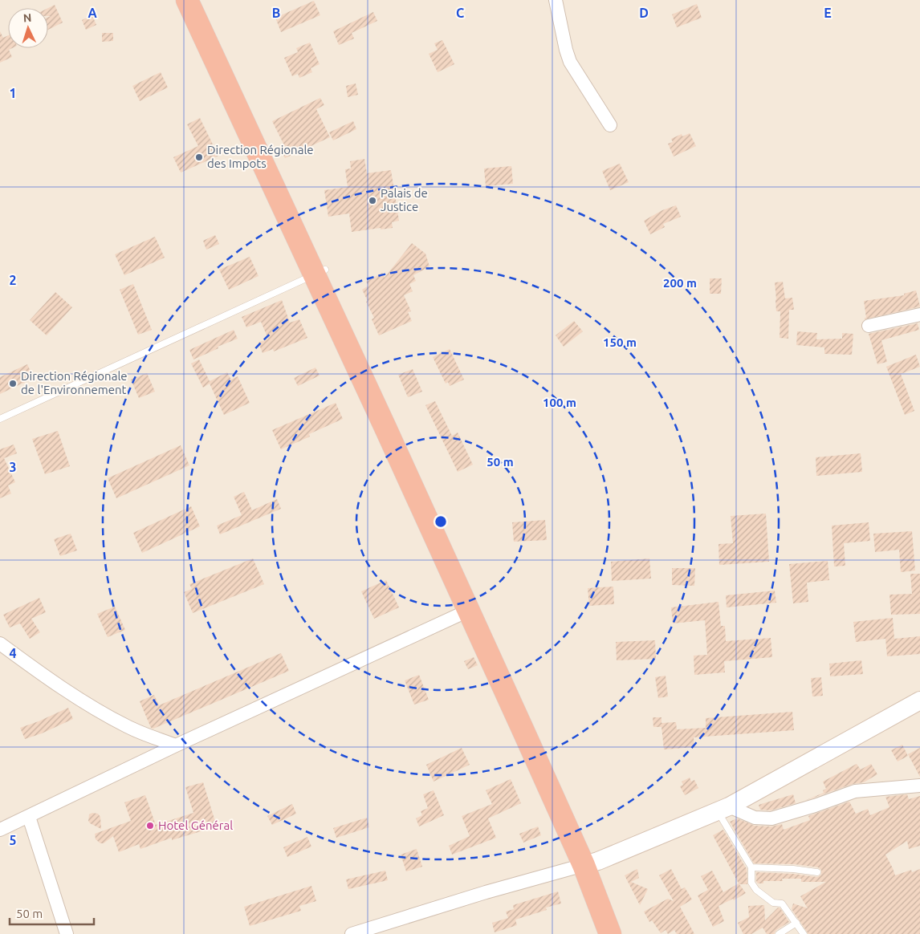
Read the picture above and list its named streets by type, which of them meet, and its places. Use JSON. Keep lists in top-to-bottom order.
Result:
{
  "places": [
    "Direction Régionale des Impots",
    "Palais de Justice",
    "Direction Régionale de l'Environnement",
    "Hotel Général"
  ],
  "scale_bar": "50 m",
  "north": "top",
  "grid": {
    "columns": [
      "A",
      "B",
      "C",
      "D",
      "E"
    ],
    "rows": [
      "1",
      "2",
      "3",
      "4",
      "5"
    ]
  },
  "rings": [
    "200 m",
    "150 m",
    "100 m",
    "50 m"
  ]
}
